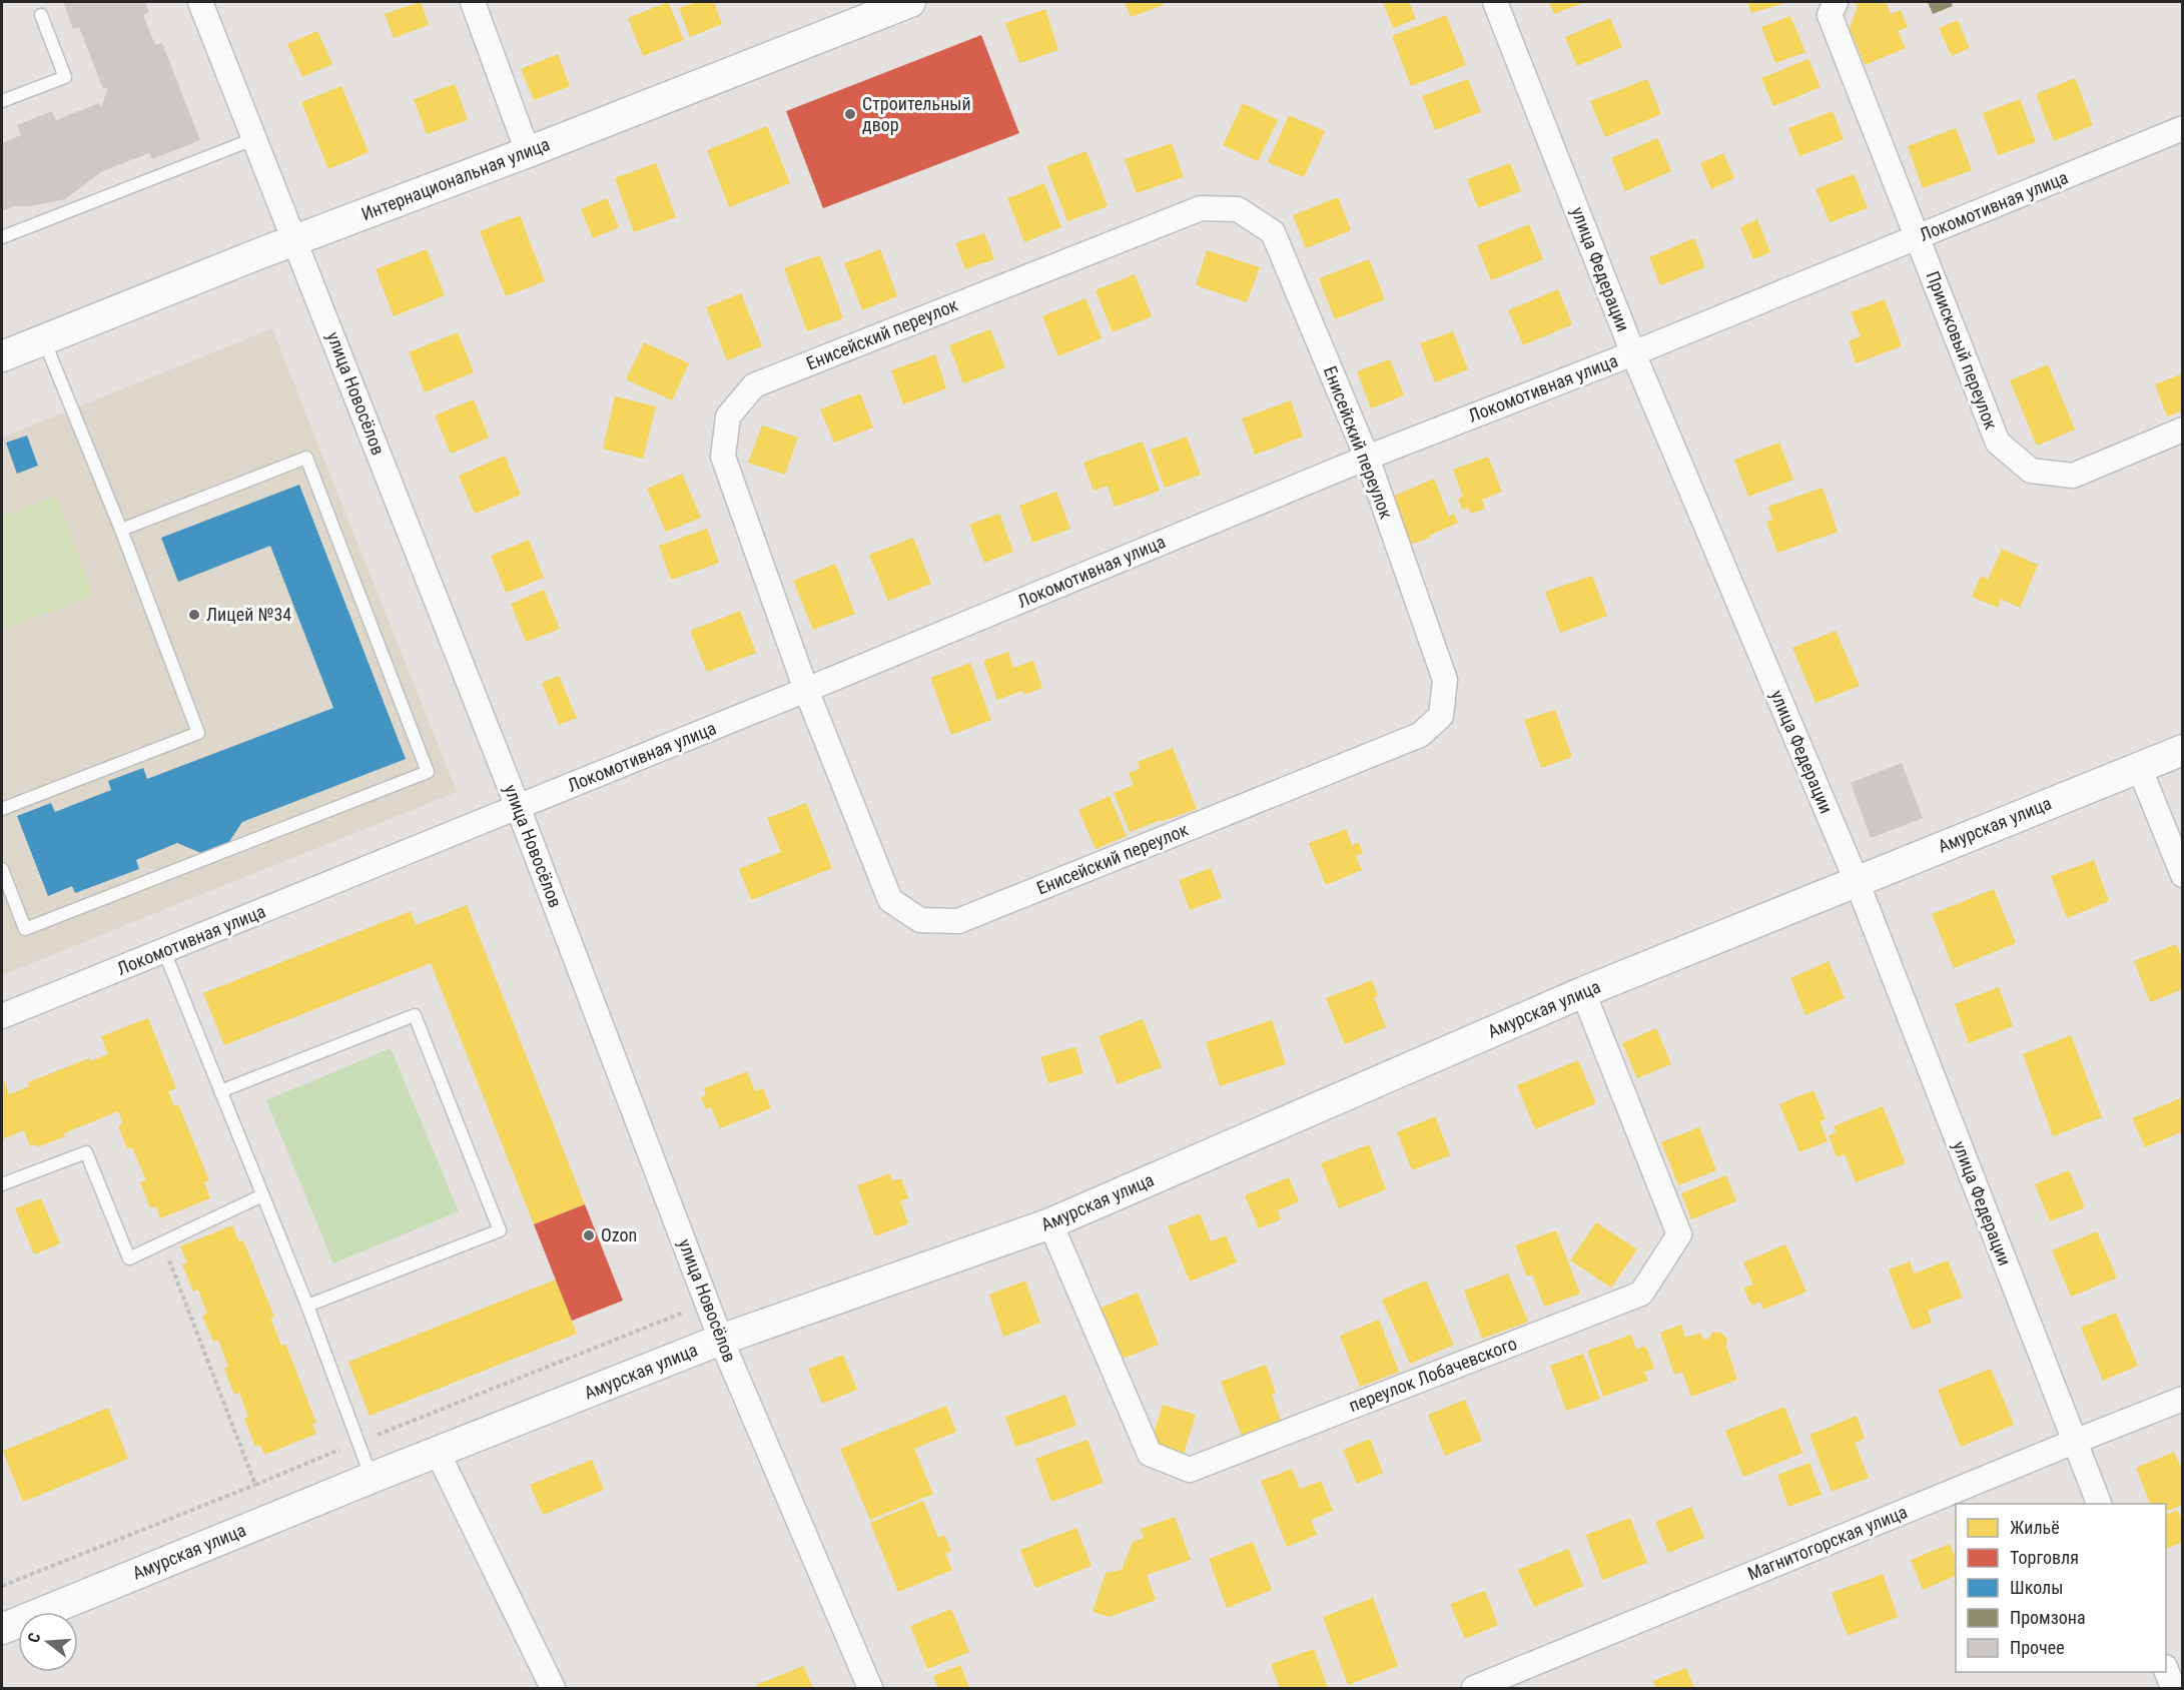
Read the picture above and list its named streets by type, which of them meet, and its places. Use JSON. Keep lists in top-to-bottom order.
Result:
{
  "streets": {
    "street": [
      "Интернациональная улица",
      "Локомотивная улица",
      "улица Федерации",
      "Енисейский переулок",
      "Приисковый переулок",
      "улица Новосёлов",
      "Амурская улица",
      "переулок Лобачевского",
      "Магнитогорская улица"
    ]
  },
  "crossings": [
    ["Интернациональная улица", "улица Новосёлов"],
    ["Локомотивная улица", "улица Федерации"],
    ["Локомотивная улица", "Енисейский переулок"],
    ["Локомотивная улица", "Приисковый переулок"],
    ["Локомотивная улица", "улица Новосёлов"],
    ["улица Федерации", "Амурская улица"],
    ["улица Федерации", "Магнитогорская улица"],
    ["улица Новосёлов", "Амурская улица"],
    ["Амурская улица", "переулок Лобачевского"]
  ],
  "places": ["Строительный двор", "Лицей №34", "Ozon"],
  "legend": [
    "Жильё",
    "Торговля",
    "Школы",
    "Промзона",
    "Прочее"
  ],
  "north": "left"
}
